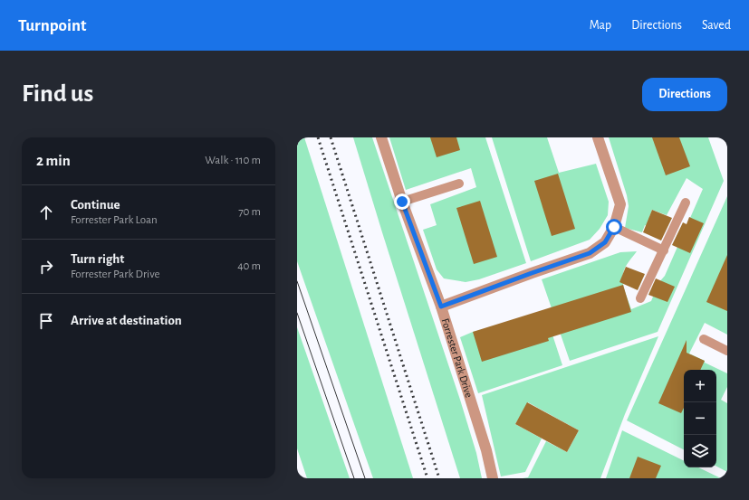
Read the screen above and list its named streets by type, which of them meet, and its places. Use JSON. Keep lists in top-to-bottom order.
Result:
{
  "streets": {
    "street": ["Forrester Park Drive"]
  },
  "page": {
    "header": "Turnpoint",
    "nav": ["Map", "Directions", "Saved"],
    "buttons": "Directions",
    "title": "Find us",
    "heading": ["2 min", "Walk · 110 m"],
    "list": [
      ["Continue", "Forrester Park Loan", "70 m"],
      ["Turn right", "Forrester Park Drive", "40 m"],
      "Arrive at destination"
    ],
    "map_buttons": ["+", "−"]
  }
}
